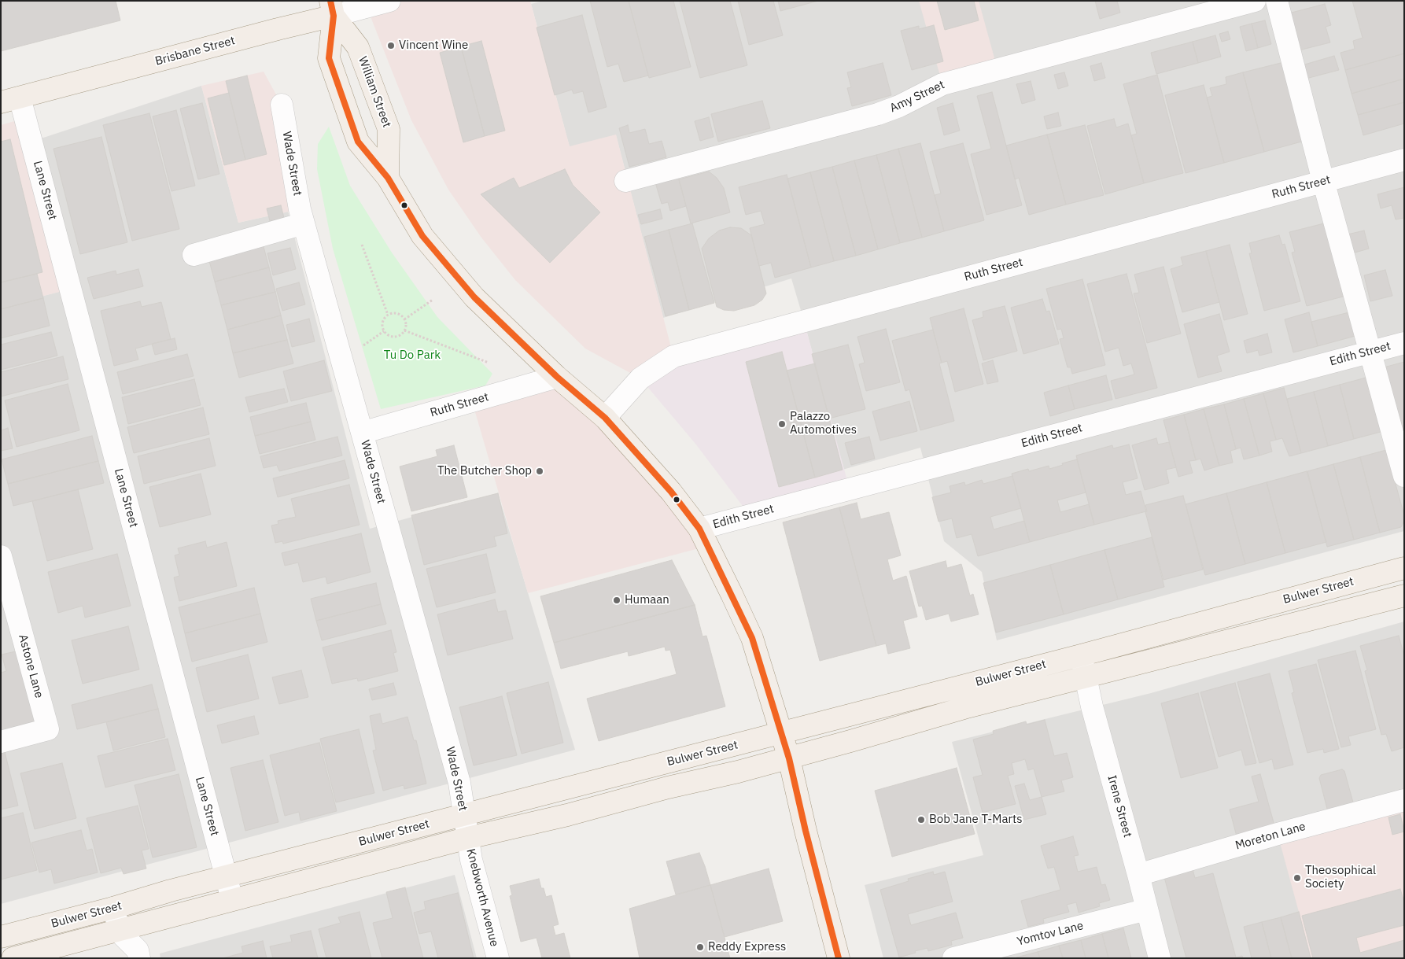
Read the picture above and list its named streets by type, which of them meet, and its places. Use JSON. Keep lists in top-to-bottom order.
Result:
{
  "streets": {
    "main road": ["Brisbane Street", "William Street", "Bulwer Street"],
    "street": [
      "Amy Street",
      "Wade Street",
      "Ruth Street",
      "Lane Street",
      "Edith Street",
      "Astone Lane",
      "Irene Street",
      "Moreton Lane",
      "Knebworth Avenue",
      "Yomtov Lane"
    ]
  },
  "crossings": [
    ["Brisbane Street", "William Street"],
    ["Brisbane Street", "Lane Street"],
    ["Wade Street", "Ruth Street"],
    ["Wade Street", "Bulwer Street"],
    ["Wade Street", "Knebworth Avenue"],
    ["Lane Street", "Bulwer Street"],
    ["Bulwer Street", "Irene Street"],
    ["Bulwer Street", "Knebworth Avenue"],
    ["Irene Street", "Moreton Lane"],
    ["Irene Street", "Yomtov Lane"]
  ],
  "parks": ["Tu Do Park"],
  "places": [
    "Vincent Wine",
    "Palazzo Automotives",
    "The Butcher Shop",
    "Humaan",
    "Bob Jane T-Marts",
    "Theosophical Society",
    "Reddy Express"
  ]
}
